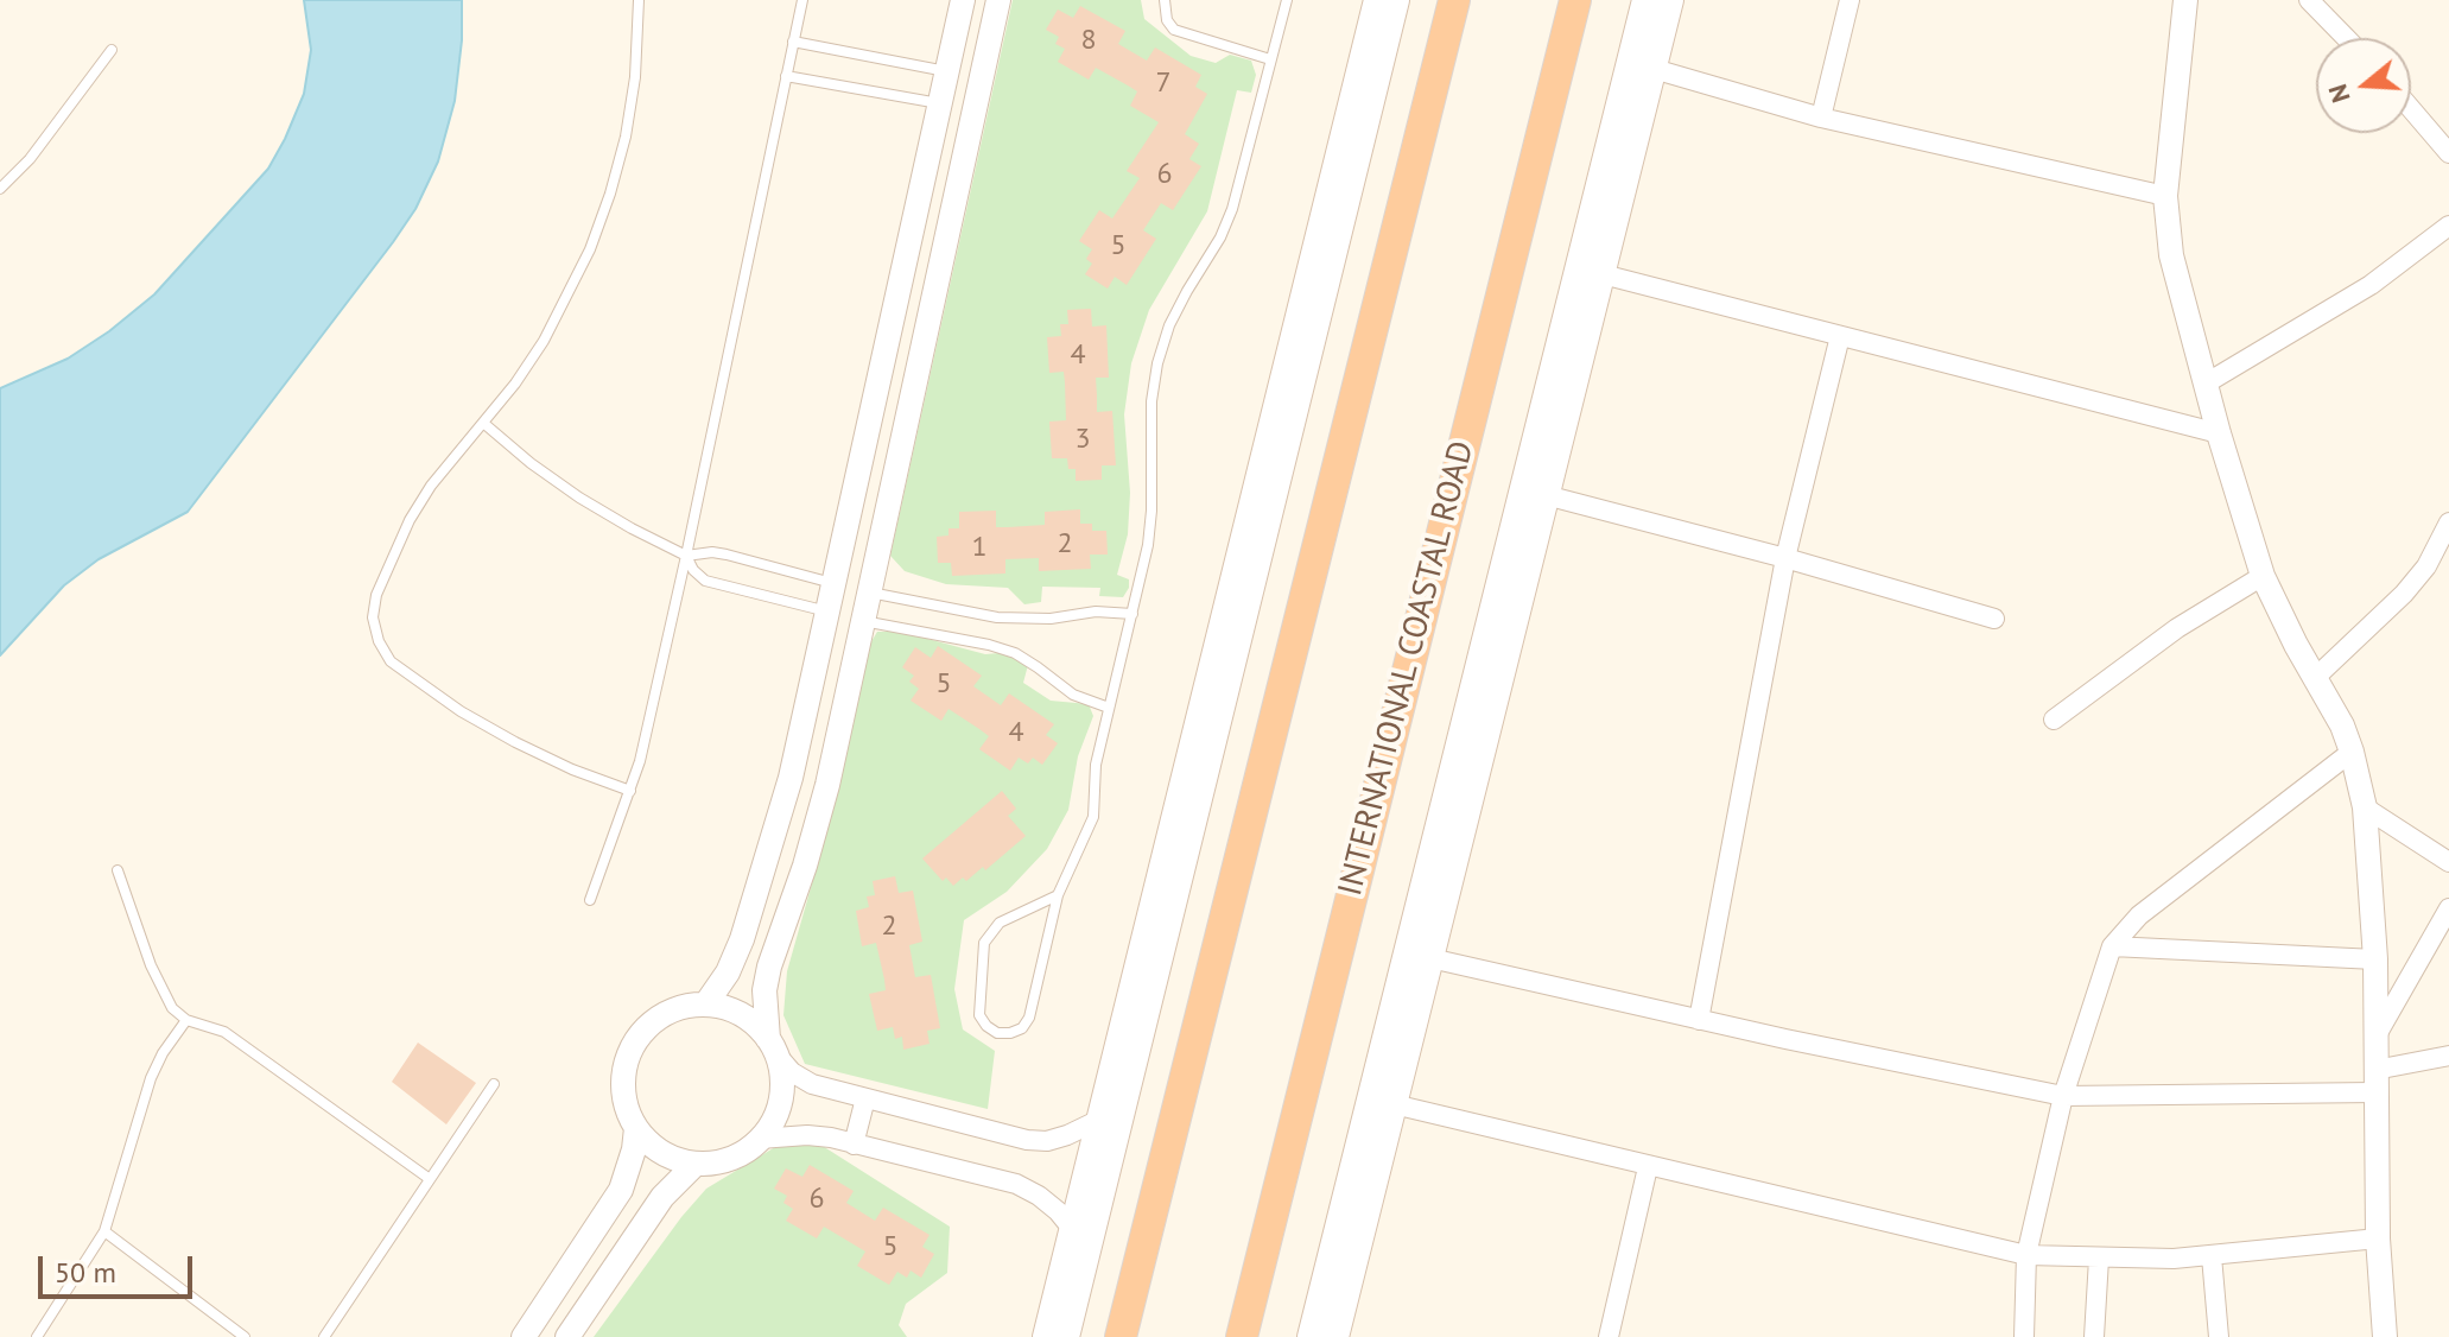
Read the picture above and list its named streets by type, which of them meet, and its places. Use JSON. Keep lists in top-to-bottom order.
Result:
{
  "streets": {
    "highway": ["INTERNATIONAL COASTAL ROAD"]
  },
  "house_numbers": [
    "8",
    "7",
    "6",
    "5",
    "4",
    "3",
    "2",
    "1",
    "5",
    "4",
    "2",
    "6",
    "5"
  ],
  "scale_bar": "50 m",
  "north": "left"
}
